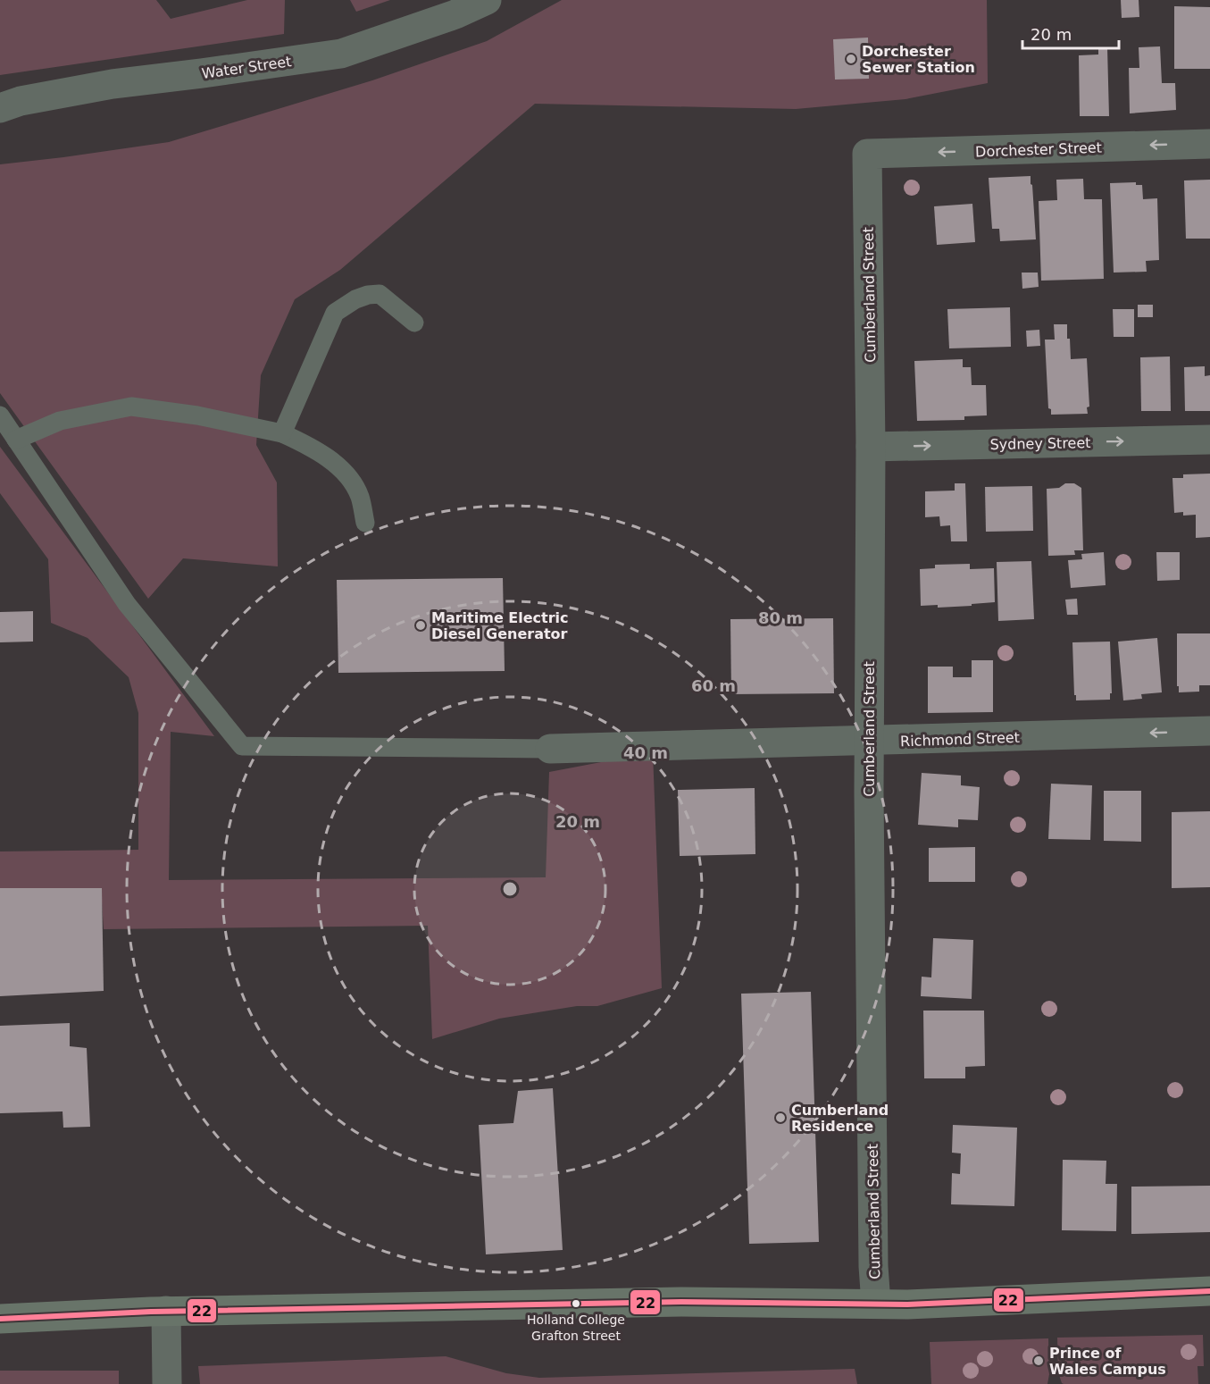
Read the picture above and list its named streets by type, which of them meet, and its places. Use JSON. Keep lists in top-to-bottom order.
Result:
{
  "streets": {
    "street": [
      "Water Street",
      "Dorchester Street",
      "Cumberland Street",
      "Sydney Street",
      "Richmond Street"
    ]
  },
  "crossings": [
    ["Dorchester Street", "Cumberland Street"],
    ["Cumberland Street", "Sydney Street"],
    ["Cumberland Street", "Richmond Street"]
  ],
  "one_way": ["Dorchester Street", "Sydney Street", "Richmond Street"],
  "places": [
    "Dorchester Sewer Station",
    "Maritime Electric Diesel Generator",
    "Cumberland Residence",
    "Holland College Grafton Street",
    "Prince of Wales Campus"
  ],
  "lines": ["transit line 22"],
  "scale_bar": "20 m",
  "rings": [
    "80 m",
    "60 m",
    "40 m",
    "20 m"
  ]
}
